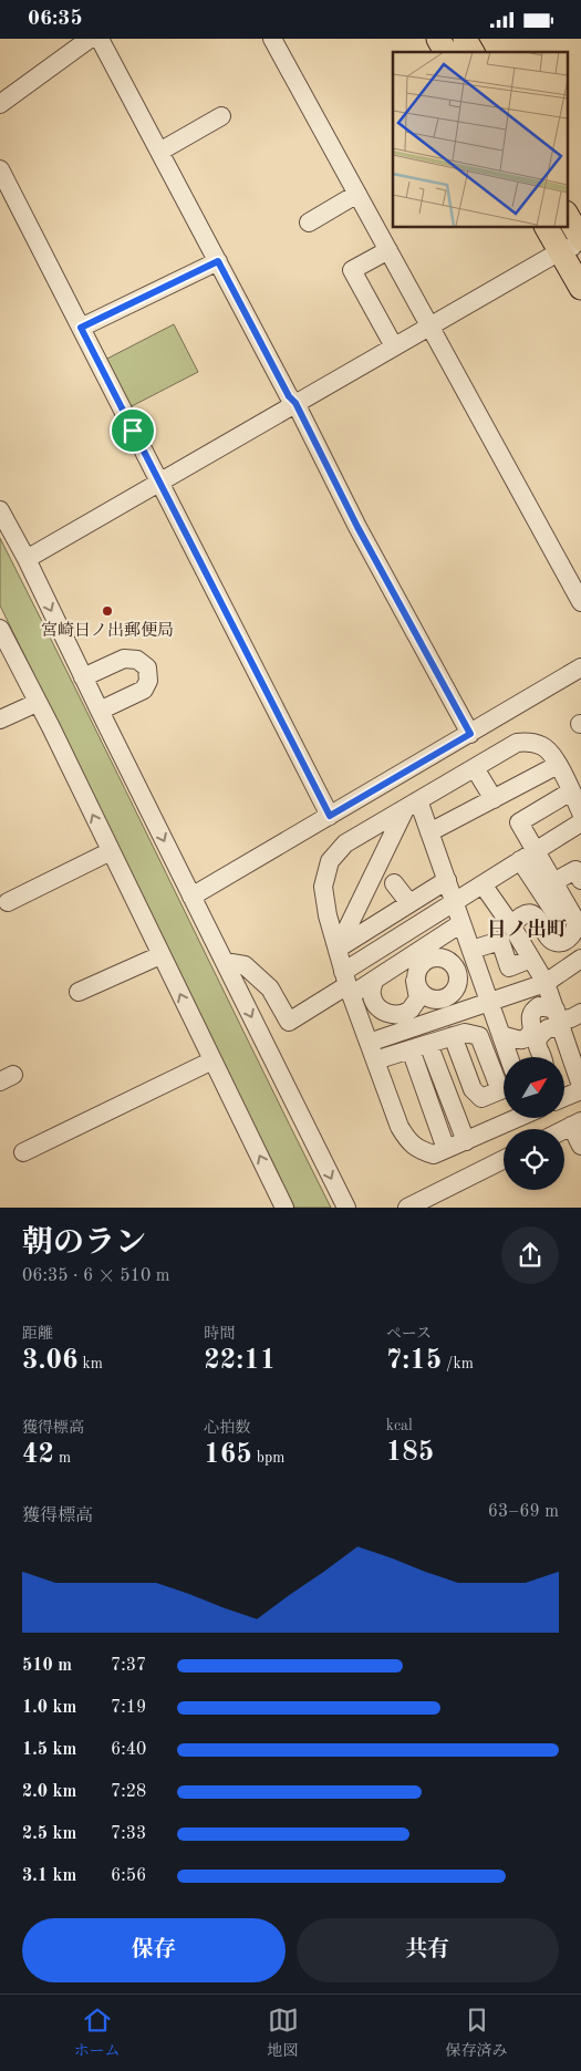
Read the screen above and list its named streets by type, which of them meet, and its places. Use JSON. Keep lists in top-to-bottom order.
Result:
{
  "districts": ["日ノ出町"],
  "places": ["宮崎日ノ出郵便局"],
  "north": "top right",
  "page": {
    "status": "06:35",
    "heading": ["朝のラン", "06:35 · 6 × 510 m"],
    "stats": [
      ["距離", "3.06 km"],
      ["時間", "22:11"],
      ["ペース", "7:15 /km"],
      ["獲得標高", "42 m"],
      ["心拍数", "165 bpm"],
      ["kcal", "185"]
    ],
    "chart": ["獲得標高", "63–69 m"],
    "list": [
      {
        "name": "510 m",
        "note": "7:37"
      },
      {
        "name": "1.0 km",
        "note": "7:19"
      },
      {
        "name": "1.5 km",
        "note": "6:40"
      },
      {
        "name": "2.0 km",
        "note": "7:28"
      },
      {
        "name": "2.5 km",
        "note": "7:33"
      },
      {
        "name": "3.1 km",
        "note": "6:56"
      }
    ],
    "buttons": ["保存", "共有"],
    "tabs": ["ホーム", "地図", "保存済み"]
  }
}
